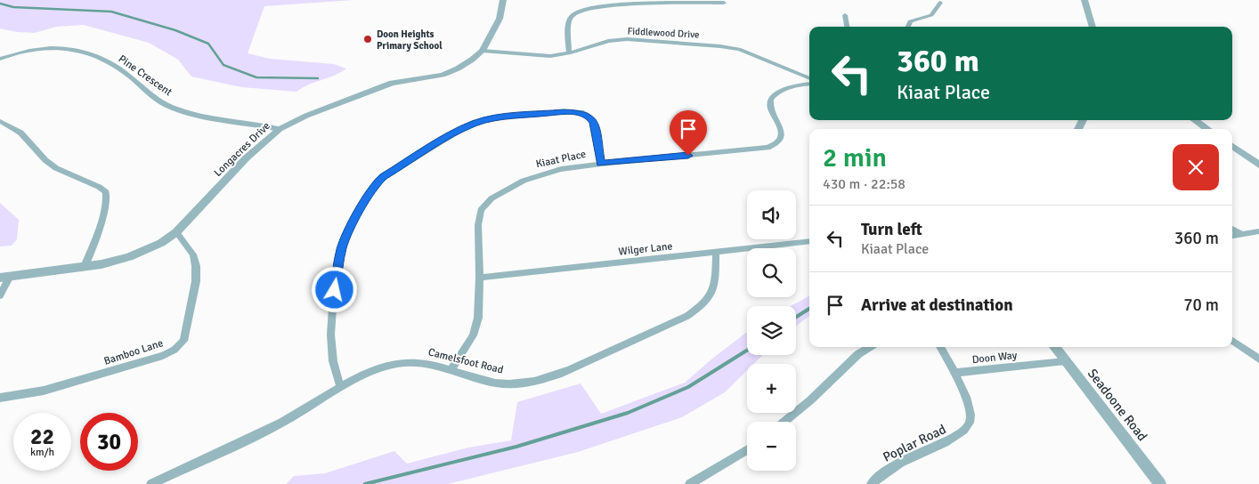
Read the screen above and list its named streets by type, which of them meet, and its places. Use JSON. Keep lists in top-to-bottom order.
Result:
{
  "streets": {
    "street": [
      "Fiddlewood Drive",
      "Pine Crescent",
      "Longacres Drive",
      "Kiaat Place",
      "Wilger Lane",
      "Bamboo Lane",
      "Doon Way",
      "Camelsfoot Road",
      "Seadoone Road",
      "Poplar Road"
    ]
  },
  "crossings": [
    ["Fiddlewood Drive", "Longacres Drive"],
    ["Pine Crescent", "Longacres Drive"],
    ["Longacres Drive", "Bamboo Lane"],
    ["Kiaat Place", "Wilger Lane"],
    ["Kiaat Place", "Camelsfoot Road"],
    ["Wilger Lane", "Camelsfoot Road"],
    ["Doon Way", "Seadoone Road"]
  ],
  "places": ["Doon Heights Primary School"],
  "page": {
    "turn": ["360 m", "Kiaat Place"],
    "heading": ["2 min", "430 m · 22:58"],
    "map_buttons": ["+", "−"],
    "list": [
      {
        "name": "Turn left",
        "note": "Kiaat Place",
        "value": "360 m"
      },
      {
        "name": "Arrive at destination",
        "value": "70 m"
      }
    ],
    "speed": "22 km/h",
    "limit": "30"
  }
}
